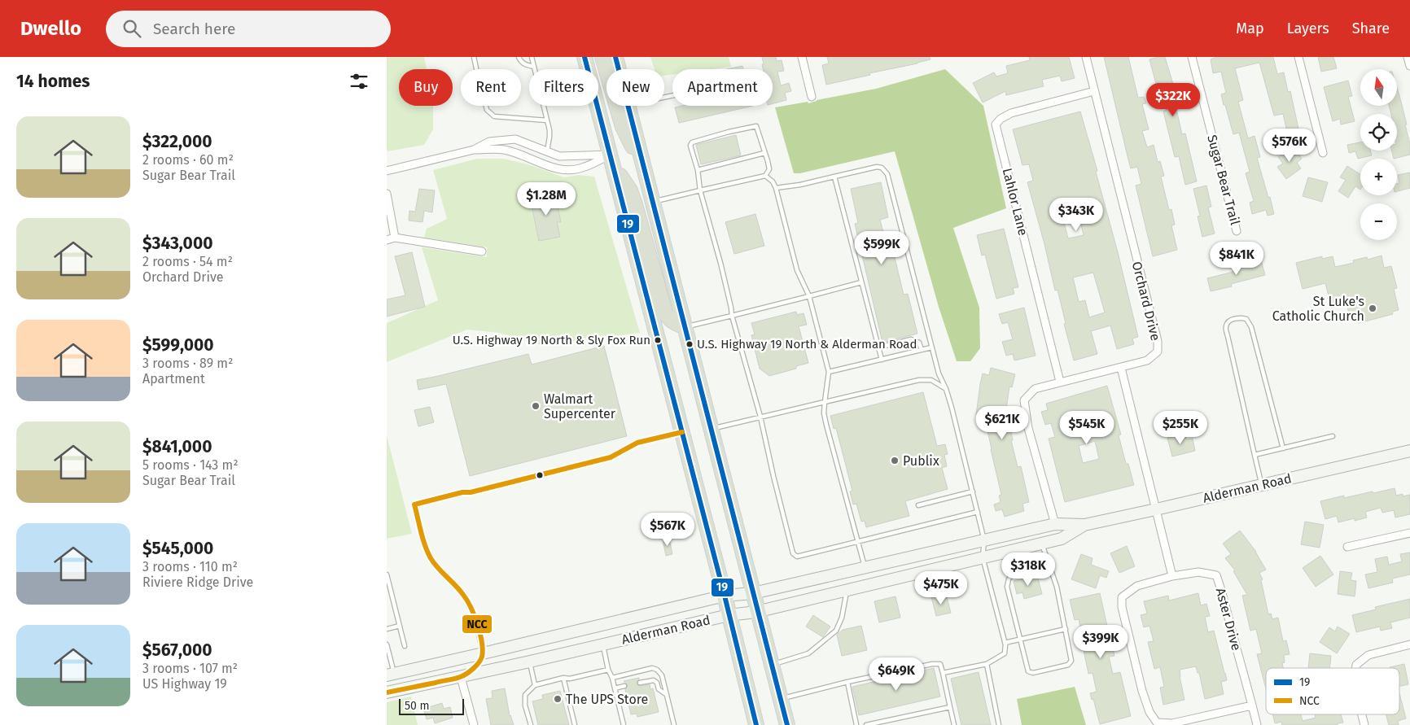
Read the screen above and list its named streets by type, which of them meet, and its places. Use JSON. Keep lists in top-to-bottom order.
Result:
{
  "streets": {
    "street": [
      "Sugar Bear Trail",
      "Lahlor Lane",
      "Orchard Drive",
      "Alderman Road",
      "Aster Drive"
    ]
  },
  "crossings": [
    ["Lahlor Lane", "Orchard Drive"],
    ["Orchard Drive", "Alderman Road"]
  ],
  "places": [
    "St Luke's Catholic Church",
    "U.S. Highway 19 North & Sly Fox Run",
    "U.S. Highway 19 North & Alderman Road",
    "Walmart Supercenter",
    "Publix",
    "The UPS Store"
  ],
  "lines": ["transit line 19", "transit line NCC"],
  "legend": ["19", "NCC"],
  "scale_bar": "50 m",
  "north": "top",
  "page": {
    "header": "Dwello",
    "search": "Search here",
    "nav": ["Map", "Layers", "Share"],
    "heading": "14 homes",
    "map_buttons": ["+", "−"],
    "chip": [
      "Buy",
      "Rent",
      "Filters",
      "New",
      "Apartment"
    ],
    "price": [
      "$322K",
      "$576K",
      "$1.28M",
      "$343K",
      "$599K",
      "$841K",
      "$621K",
      "$545K",
      "$255K",
      "$567K",
      "$318K",
      "$475K",
      "$399K",
      "$649K"
    ],
    "list": [
      {
        "name": "$322,000",
        "note": "2 rooms · 60 m² · Sugar Bear Trail"
      },
      {
        "name": "$343,000",
        "note": "2 rooms · 54 m² · Orchard Drive"
      },
      {
        "name": "$599,000",
        "note": "3 rooms · 89 m² · Apartment"
      },
      {
        "name": "$841,000",
        "note": "5 rooms · 143 m² · Sugar Bear Trail"
      },
      {
        "name": "$545,000",
        "note": "3 rooms · 110 m² · Riviere Ridge Drive"
      },
      {
        "name": "$567,000",
        "note": "3 rooms · 107 m² · US Highway 19"
      }
    ],
    "scale": "50 m"
  }
}
